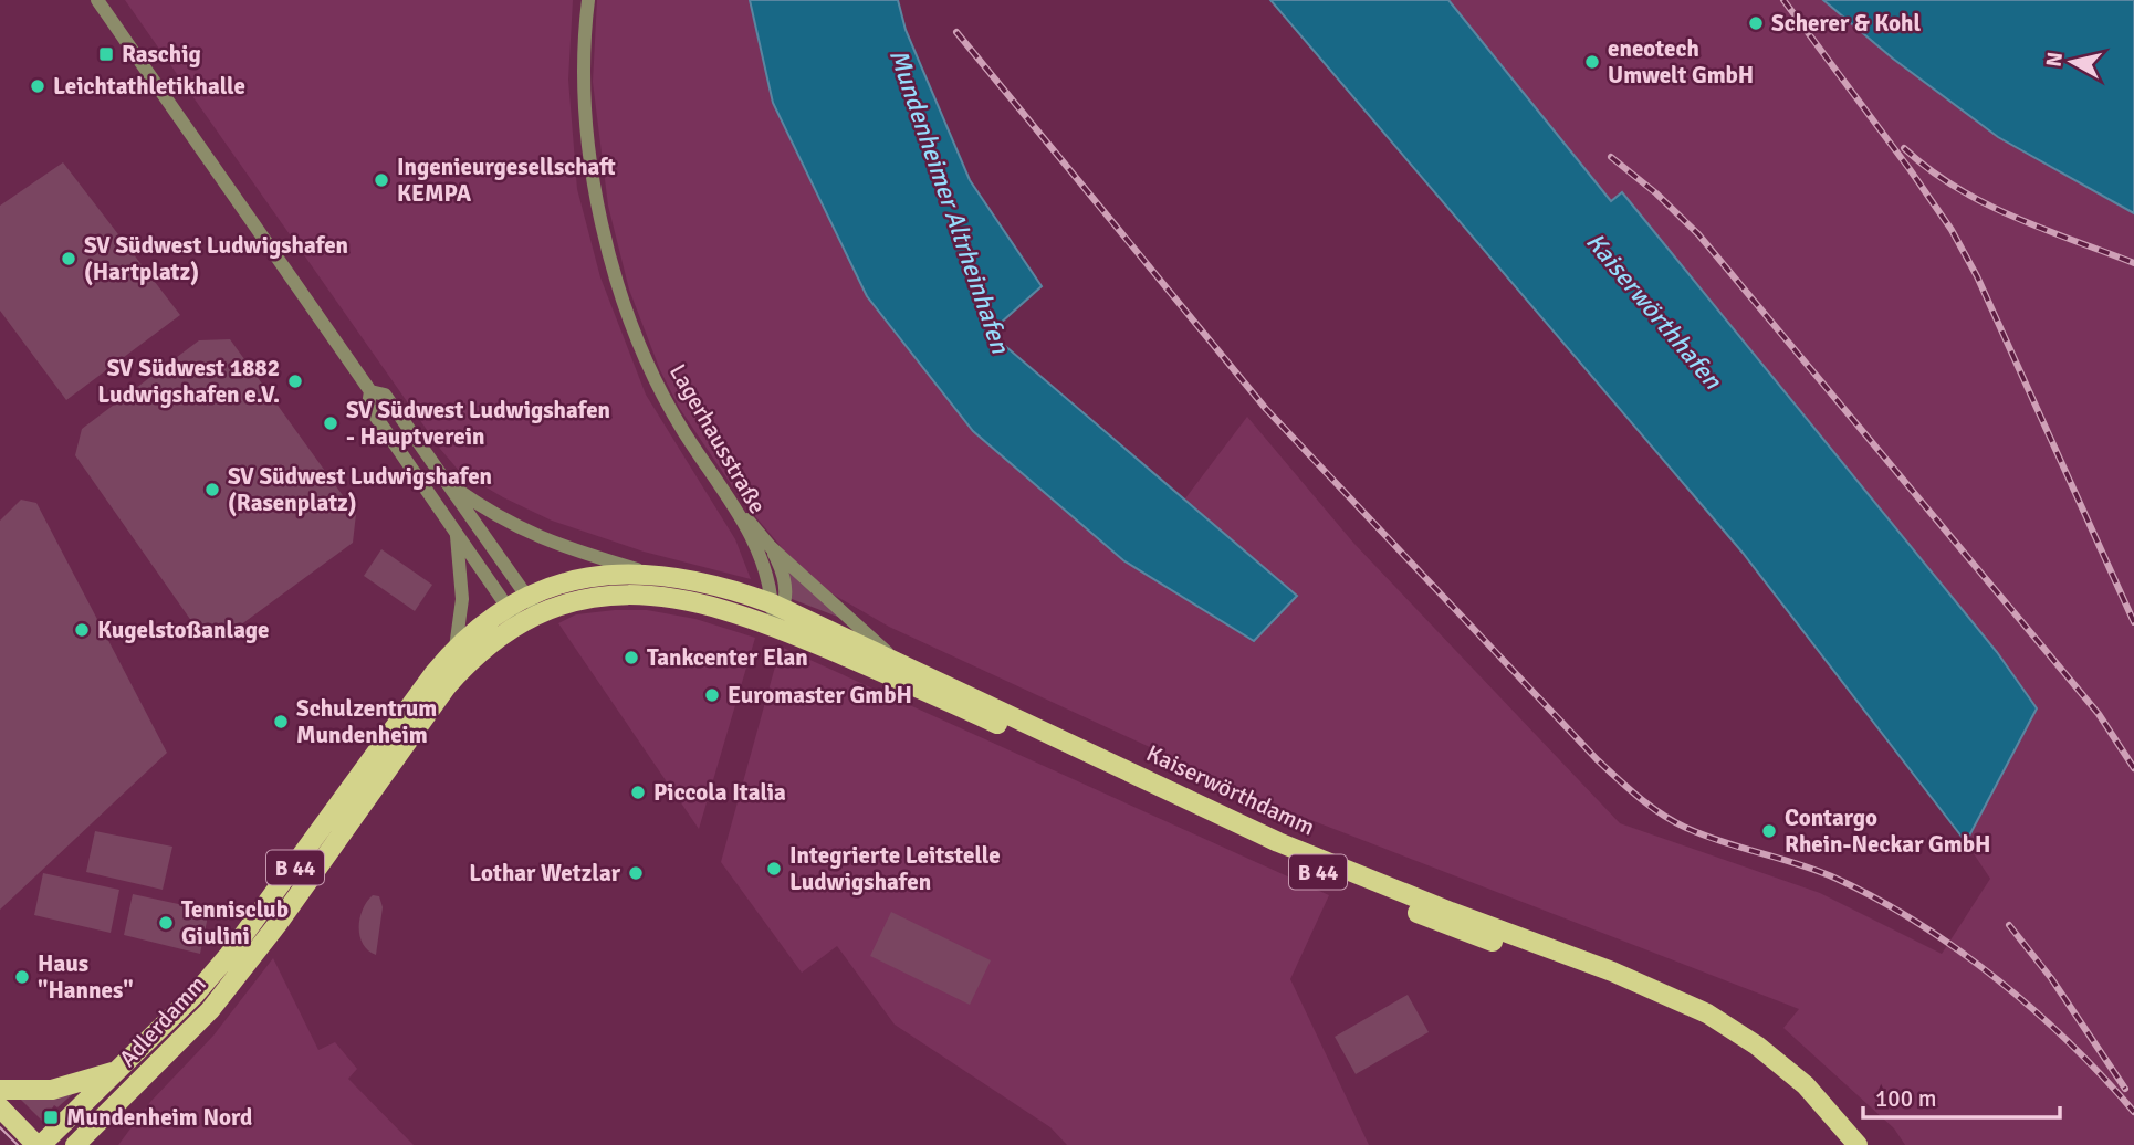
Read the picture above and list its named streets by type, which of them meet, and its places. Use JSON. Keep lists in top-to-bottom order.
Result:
{
  "streets": {
    "main road": ["Kaiserwörthdamm", "B 44", "Adlerdamm"],
    "street": ["Lagerhausstraße"]
  },
  "crossings": [
    ["Lagerhausstraße", "Kaiserwörthdamm"],
    ["Lagerhausstraße", "B 44"],
    ["Lagerhausstraße", "Adlerdamm"],
    ["Kaiserwörthdamm", "B 44"],
    ["Kaiserwörthdamm", "Adlerdamm"],
    ["B 44", "Adlerdamm"]
  ],
  "water": ["Mundenheimer Altrheinhafen", "Kaiserwörthhafen"],
  "places": {
    "other": [
      "Scherer & Kohl",
      "eneotech Umwelt GmbH",
      "Leichtathletikhalle",
      "Ingenieurgesellschaft KEMPA",
      "SV Südwest Ludwigshafen (Hartplatz)",
      "SV Südwest 1882 Ludwigshafen e.V.",
      "SV Südwest Ludwigshafen - Hauptverein",
      "SV Südwest Ludwigshafen (Rasenplatz)",
      "Kugelstoßanlage",
      "Tankcenter Elan",
      "Euromaster GmbH",
      "Schulzentrum Mundenheim",
      "Piccola Italia",
      "Contargo Rhein-Neckar GmbH",
      "Integrierte Leitstelle Ludwigshafen",
      "Lothar Wetzlar",
      "Tennisclub Giulini",
      "Haus \"Hannes\""
    ],
    "transit": ["Raschig", "Mundenheim Nord"]
  },
  "scale_bar": "100 m",
  "north": "left"
}
